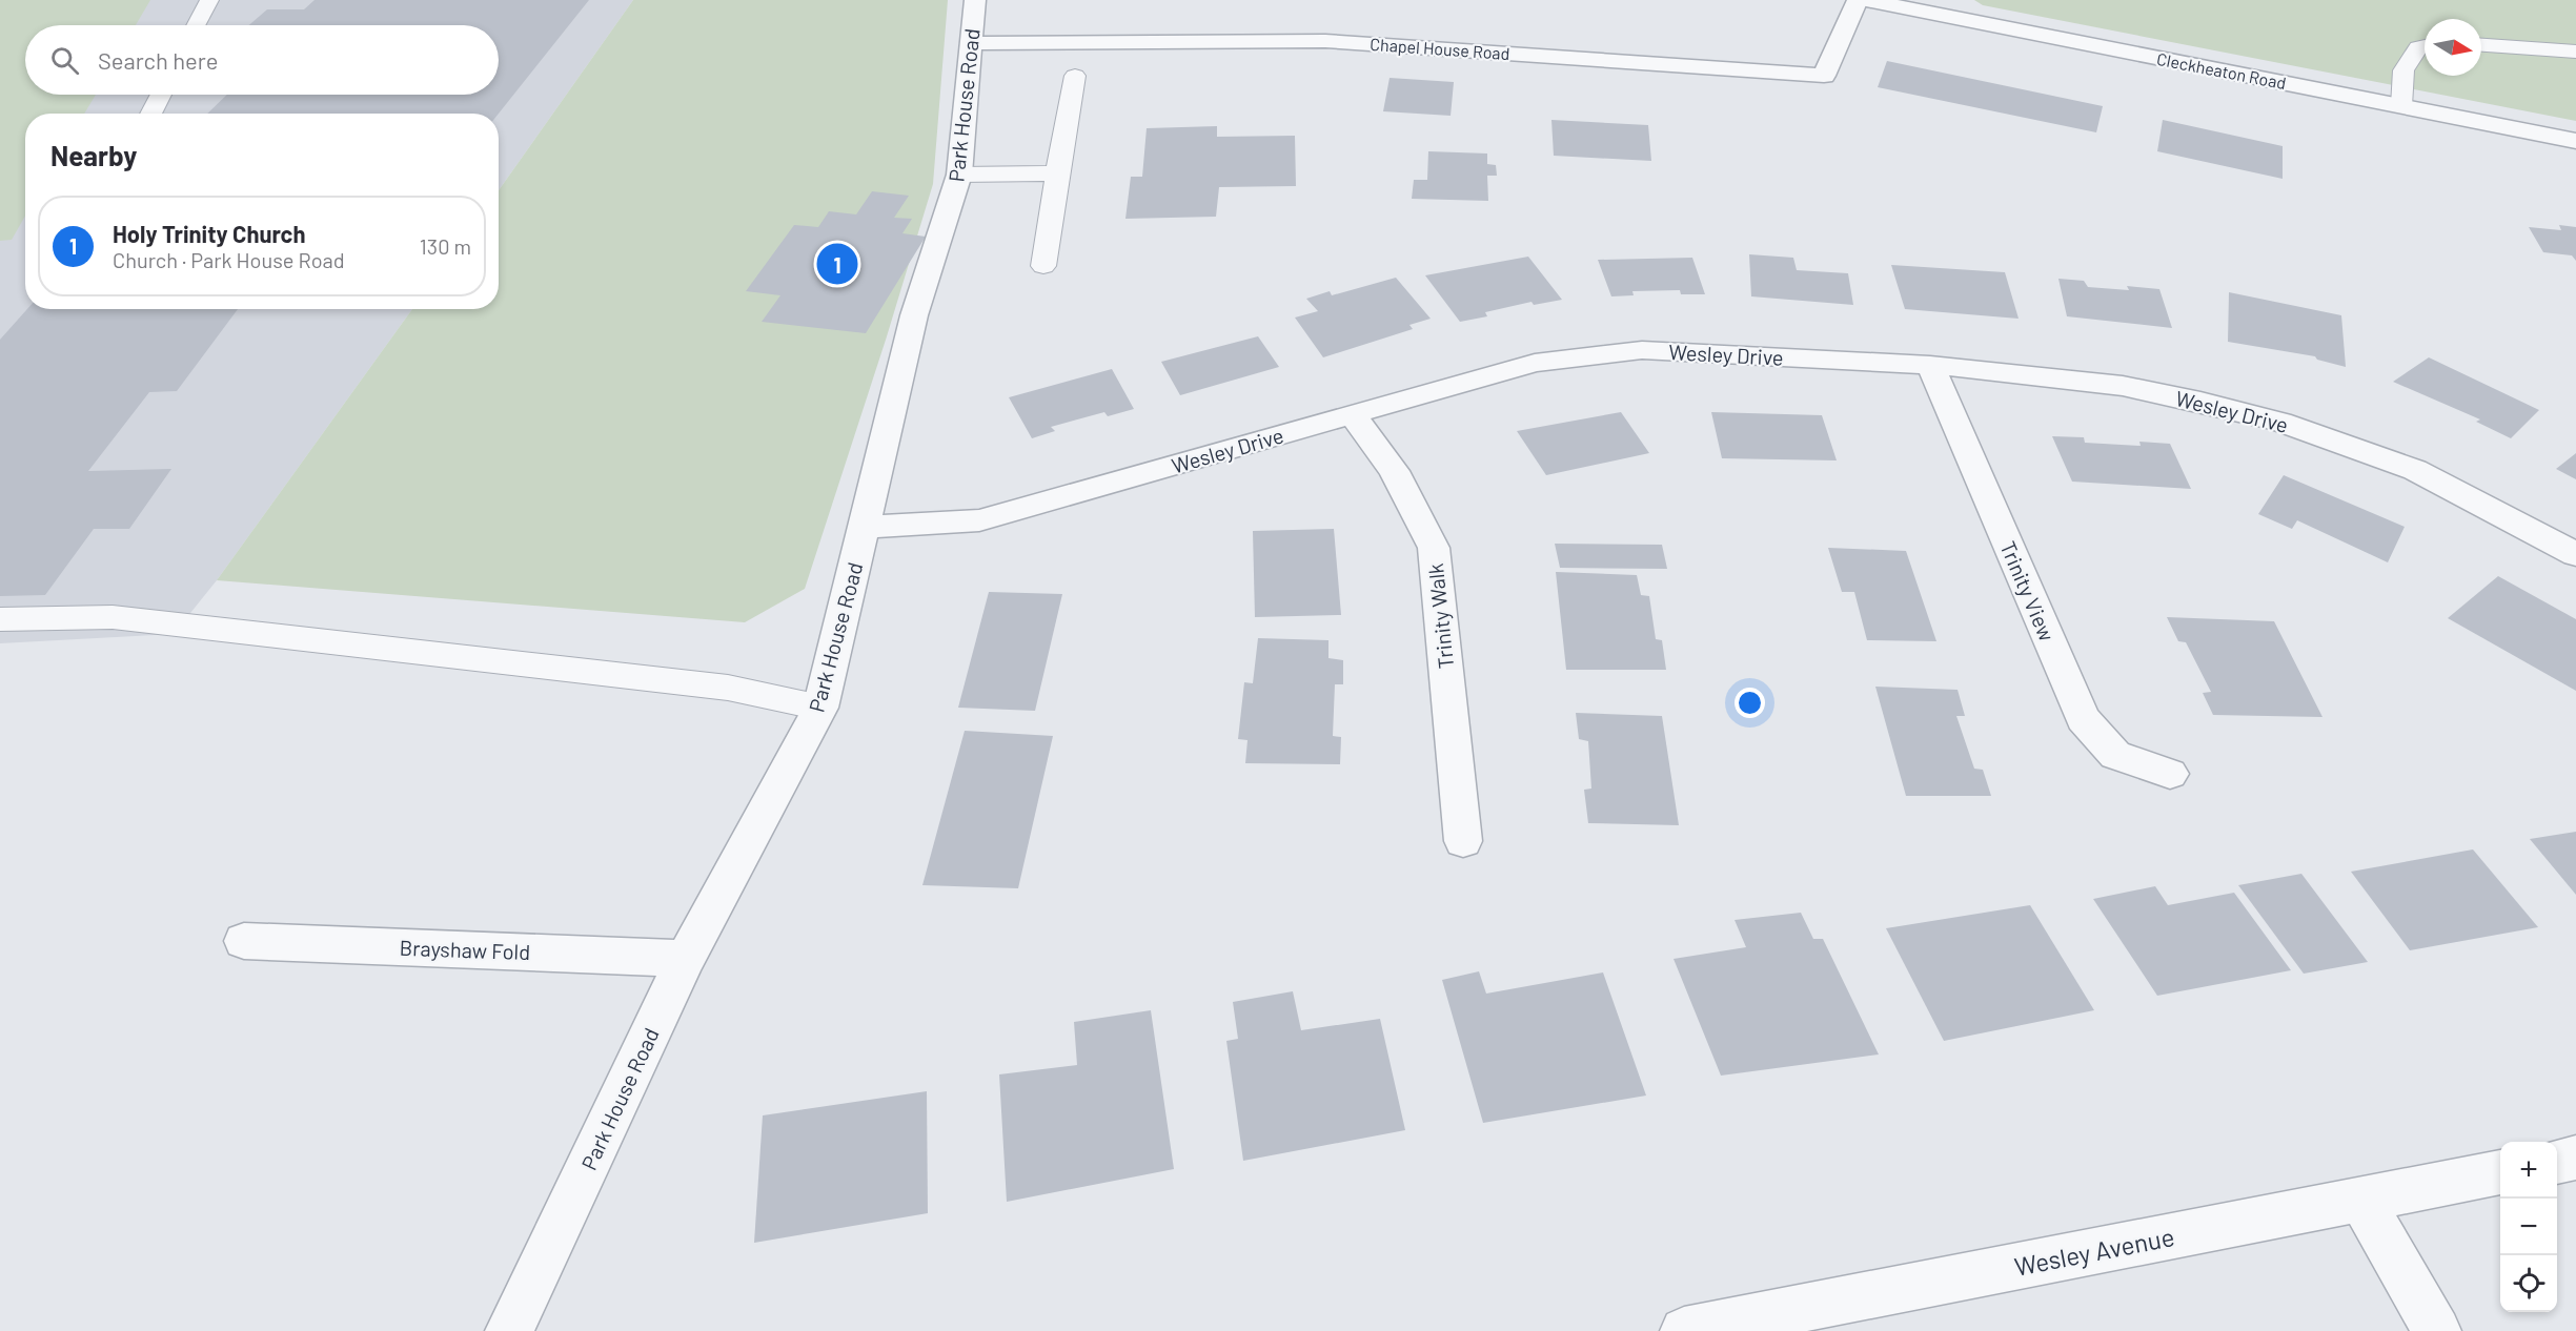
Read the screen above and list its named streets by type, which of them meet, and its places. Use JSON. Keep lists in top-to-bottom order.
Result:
{
  "streets": {
    "street": [
      "Chapel House Road",
      "Cleckheaton Road",
      "Park House Road",
      "Wesley Drive",
      "Trinity View",
      "Trinity Walk",
      "Brayshaw Fold",
      "Wesley Avenue"
    ]
  },
  "crossings": [
    ["Chapel House Road", "Park House Road"],
    ["Park House Road", "Wesley Drive"],
    ["Park House Road", "Brayshaw Fold"],
    ["Wesley Drive", "Trinity View"],
    ["Wesley Drive", "Trinity Walk"]
  ],
  "north": "right",
  "page": {
    "search": "Search here",
    "heading": "Nearby",
    "list": [
      {
        "mark": "1",
        "name": "Holy Trinity Church",
        "note": "Church · Park House Road",
        "value": "130 m"
      }
    ],
    "pins": "1",
    "map_buttons": ["+", "−"]
  }
}
